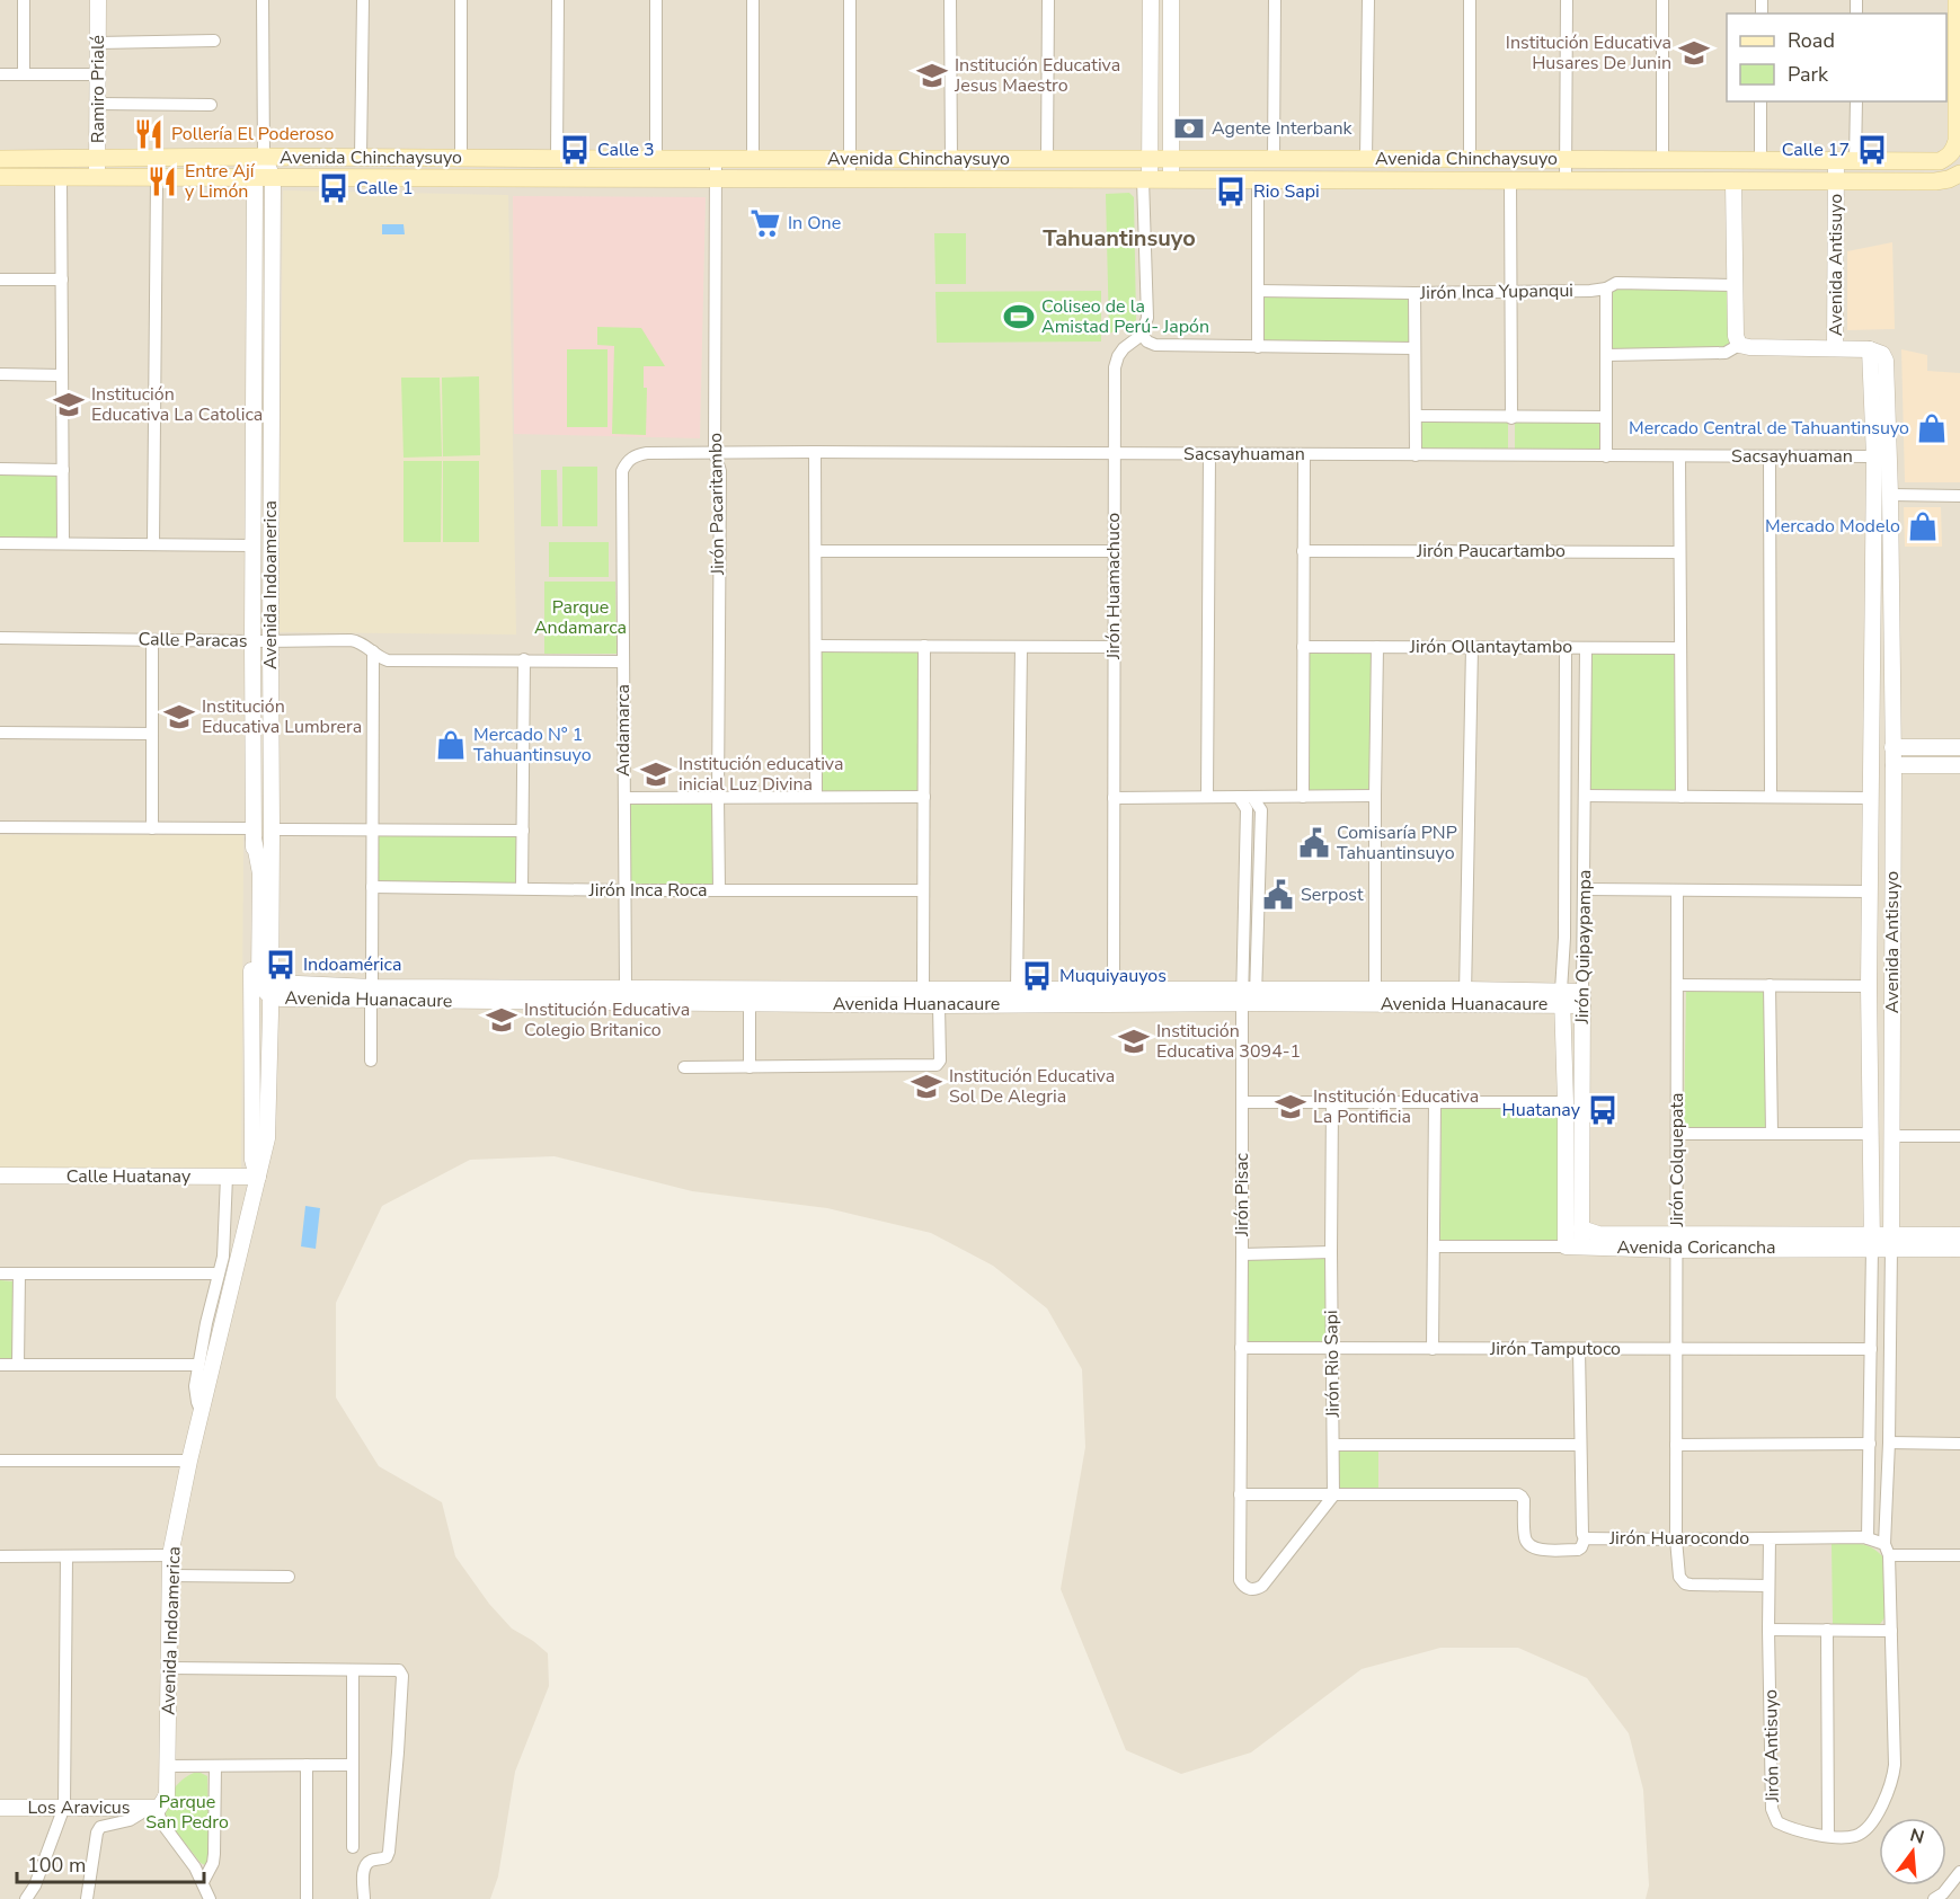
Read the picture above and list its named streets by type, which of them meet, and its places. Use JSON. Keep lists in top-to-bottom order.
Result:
{
  "streets": {
    "main road": ["Avenida Chinchaysuyo", "Avenida Antisuyo"],
    "street": [
      "Ramiro Prialé",
      "Jirón Inca Yupanqui",
      "Sacsayhuaman",
      "Jirón Pacaritambo",
      "Jirón Paucartambo",
      "Avenida Indoamerica",
      "Jirón Huamachuco",
      "Calle Paracas",
      "Jirón Ollantaytambo",
      "Andamarca",
      "Jirón Inca Roca",
      "Jirón Quipaypampa",
      "Avenida Huanacaure",
      "Jirón Colquepata",
      "Calle Huatanay",
      "Jirón Pisac",
      "Avenida Coricancha",
      "Jirón Tamputoco",
      "Jirón Rio Sapi",
      "Jirón Huarocondo",
      "Jirón Antisuyo",
      "Los Aravicus"
    ]
  },
  "crossings": [
    ["Ramiro Prialé", "Avenida Chinchaysuyo"],
    ["Avenida Chinchaysuyo", "Avenida Antisuyo"],
    ["Avenida Chinchaysuyo", "Jirón Pacaritambo"],
    ["Avenida Chinchaysuyo", "Avenida Indoamerica"],
    ["Avenida Antisuyo", "Sacsayhuaman"],
    ["Avenida Antisuyo", "Avenida Coricancha"],
    ["Avenida Antisuyo", "Jirón Tamputoco"],
    ["Avenida Antisuyo", "Jirón Huarocondo"],
    ["Avenida Antisuyo", "Jirón Antisuyo"],
    ["Sacsayhuaman", "Jirón Pacaritambo"],
    ["Sacsayhuaman", "Jirón Huamachuco"],
    ["Sacsayhuaman", "Andamarca"],
    ["Jirón Pacaritambo", "Jirón Inca Roca"],
    ["Avenida Indoamerica", "Calle Paracas"],
    ["Avenida Indoamerica", "Avenida Huanacaure"],
    ["Avenida Indoamerica", "Calle Huatanay"],
    ["Avenida Indoamerica", "Los Aravicus"],
    ["Jirón Huamachuco", "Avenida Huanacaure"],
    ["Calle Paracas", "Andamarca"],
    ["Jirón Ollantaytambo", "Jirón Quipaypampa"],
    ["Jirón Ollantaytambo", "Avenida Huanacaure"],
    ["Andamarca", "Jirón Inca Roca"],
    ["Andamarca", "Avenida Huanacaure"],
    ["Jirón Quipaypampa", "Avenida Huanacaure"],
    ["Jirón Quipaypampa", "Avenida Coricancha"],
    ["Avenida Huanacaure", "Jirón Pisac"],
    ["Jirón Colquepata", "Avenida Coricancha"],
    ["Jirón Colquepata", "Jirón Tamputoco"],
    ["Jirón Colquepata", "Jirón Huarocondo"],
    ["Jirón Colquepata", "Jirón Antisuyo"],
    ["Jirón Pisac", "Jirón Tamputoco"],
    ["Jirón Pisac", "Jirón Rio Sapi"],
    ["Jirón Pisac", "Jirón Huarocondo"],
    ["Jirón Tamputoco", "Jirón Rio Sapi"],
    ["Jirón Rio Sapi", "Jirón Huarocondo"],
    ["Jirón Huarocondo", "Jirón Antisuyo"]
  ],
  "districts": ["Tahuantinsuyo"],
  "parks": ["Parque Andamarca", "Parque San Pedro"],
  "places": {
    "school or university": [
      "Institución Educativa Husares De Junin",
      "Institución Educativa Jesus Maestro",
      "Institución Educativa La Catolica",
      "Institución Educativa Lumbrera",
      "Institución educativa inicial Luz Divina",
      "Institución Educativa Colegio Britanico",
      "Institución Educativa 3094-1",
      "Institución Educativa Sol De Alegria",
      "Institución Educativa La Pontificia"
    ],
    "bank": ["Agente Interbank"],
    "restaurant": ["Pollería El Poderoso", "Entre Ají y Limón"],
    "bus stop": [
      "Calle 3",
      "Calle 17",
      "Calle 1",
      "Rio Sapi",
      "Indoamérica",
      "Muquiyauyos",
      "Huatanay"
    ],
    "supermarket": ["In One"],
    "sports": ["Coliseo de la Amistad Perú- Japón"],
    "shop": ["Mercado Central de Tahuantinsuyo", "Mercado Modelo", "Mercado N° 1 Tahuantinsuyo"],
    "public building": ["Comisaría PNP Tahuantinsuyo", "Serpost"]
  },
  "legend": ["Road", "Park"],
  "scale_bar": "100 m",
  "north": "top"
}
